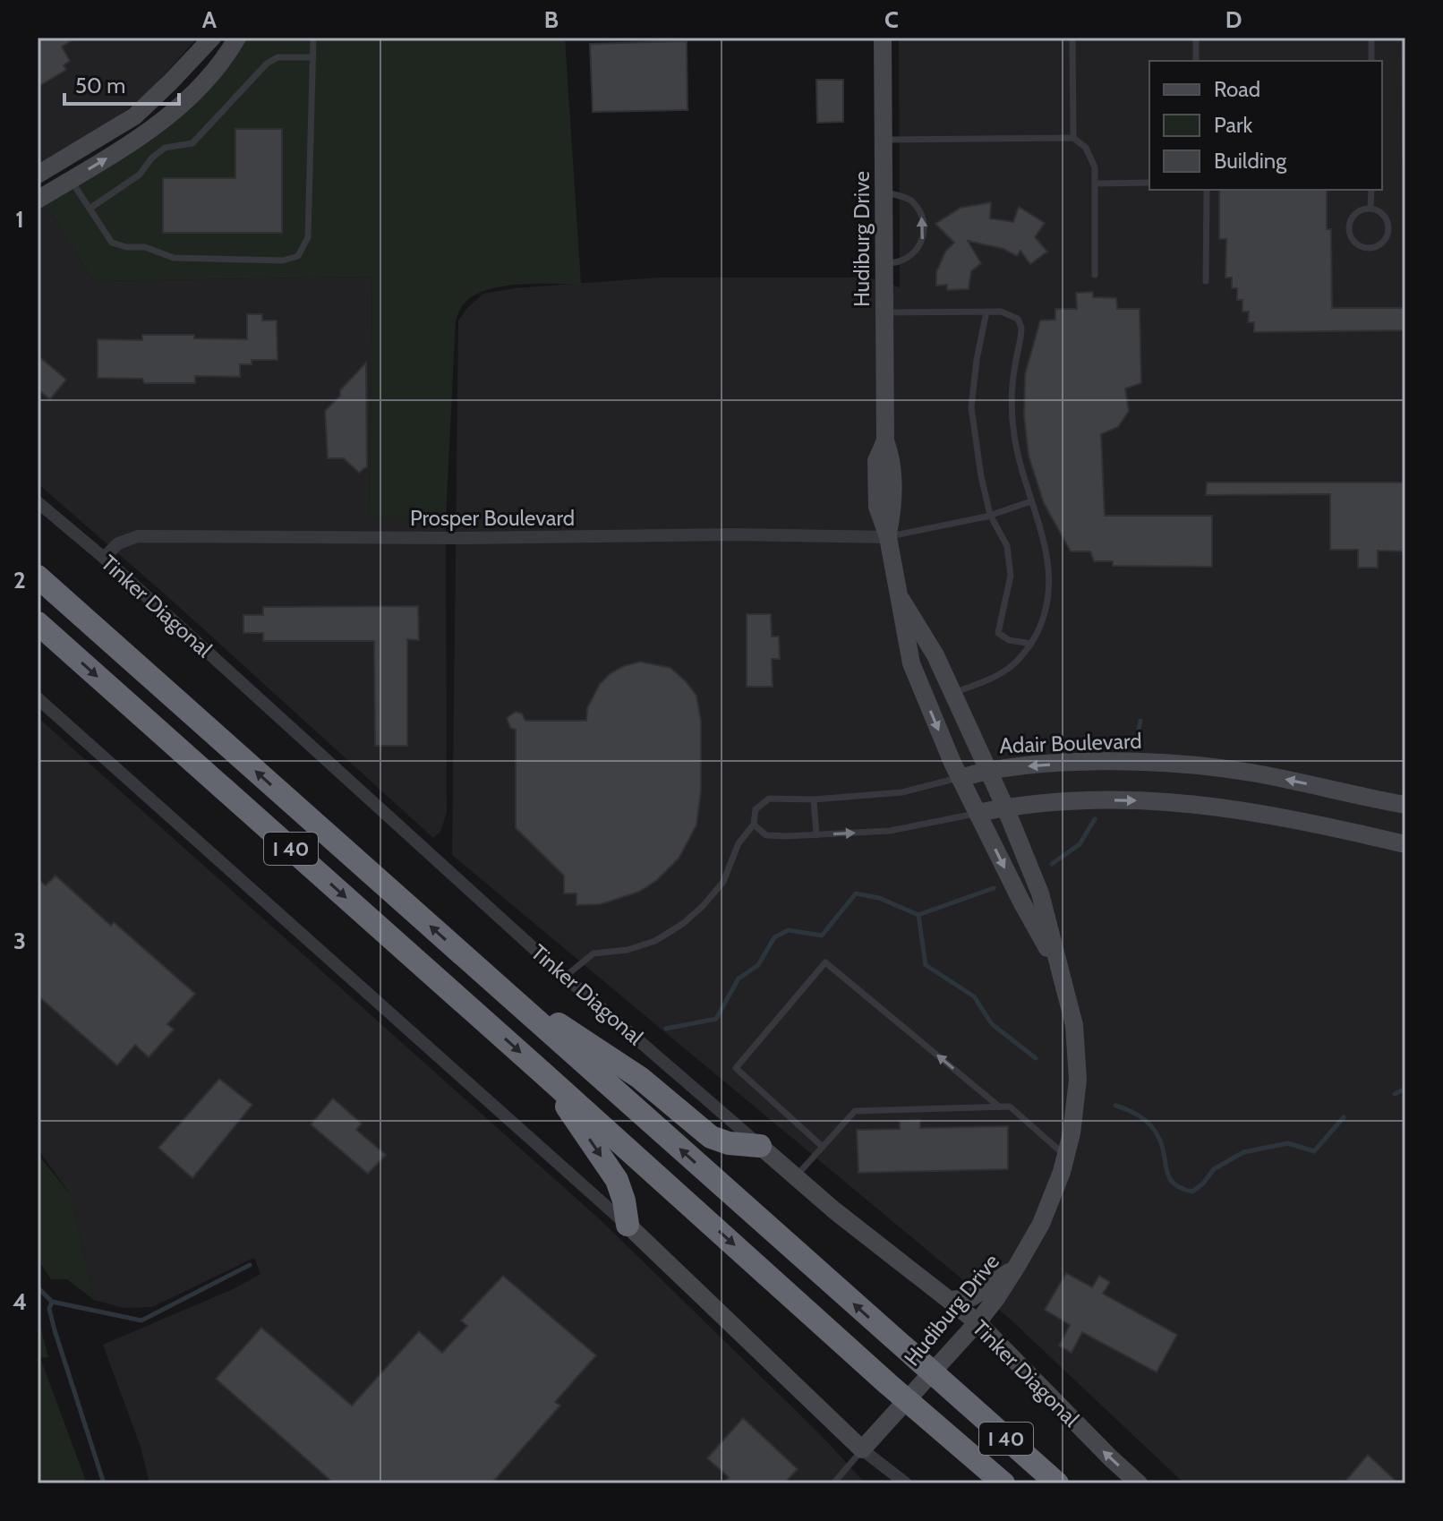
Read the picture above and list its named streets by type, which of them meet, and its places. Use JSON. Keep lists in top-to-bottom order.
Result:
{
  "streets": {
    "highway": ["I 40"],
    "street": [
      "Hudiburg Drive",
      "Prosper Boulevard",
      "Tinker Diagonal",
      "Adair Boulevard"
    ]
  },
  "crossings": [
    ["Hudiburg Drive", "Prosper Boulevard"],
    ["Hudiburg Drive", "Tinker Diagonal"],
    ["Hudiburg Drive", "Adair Boulevard"],
    ["Prosper Boulevard", "Tinker Diagonal"],
    ["Tinker Diagonal", "Adair Boulevard"]
  ],
  "one_way": ["Adair Boulevard"],
  "legend": ["Road", "Park", "Building"],
  "scale_bar": "50 m",
  "grid": {
    "columns": [
      "A",
      "B",
      "C",
      "D"
    ],
    "rows": [
      "1",
      "2",
      "3",
      "4"
    ]
  }
}
